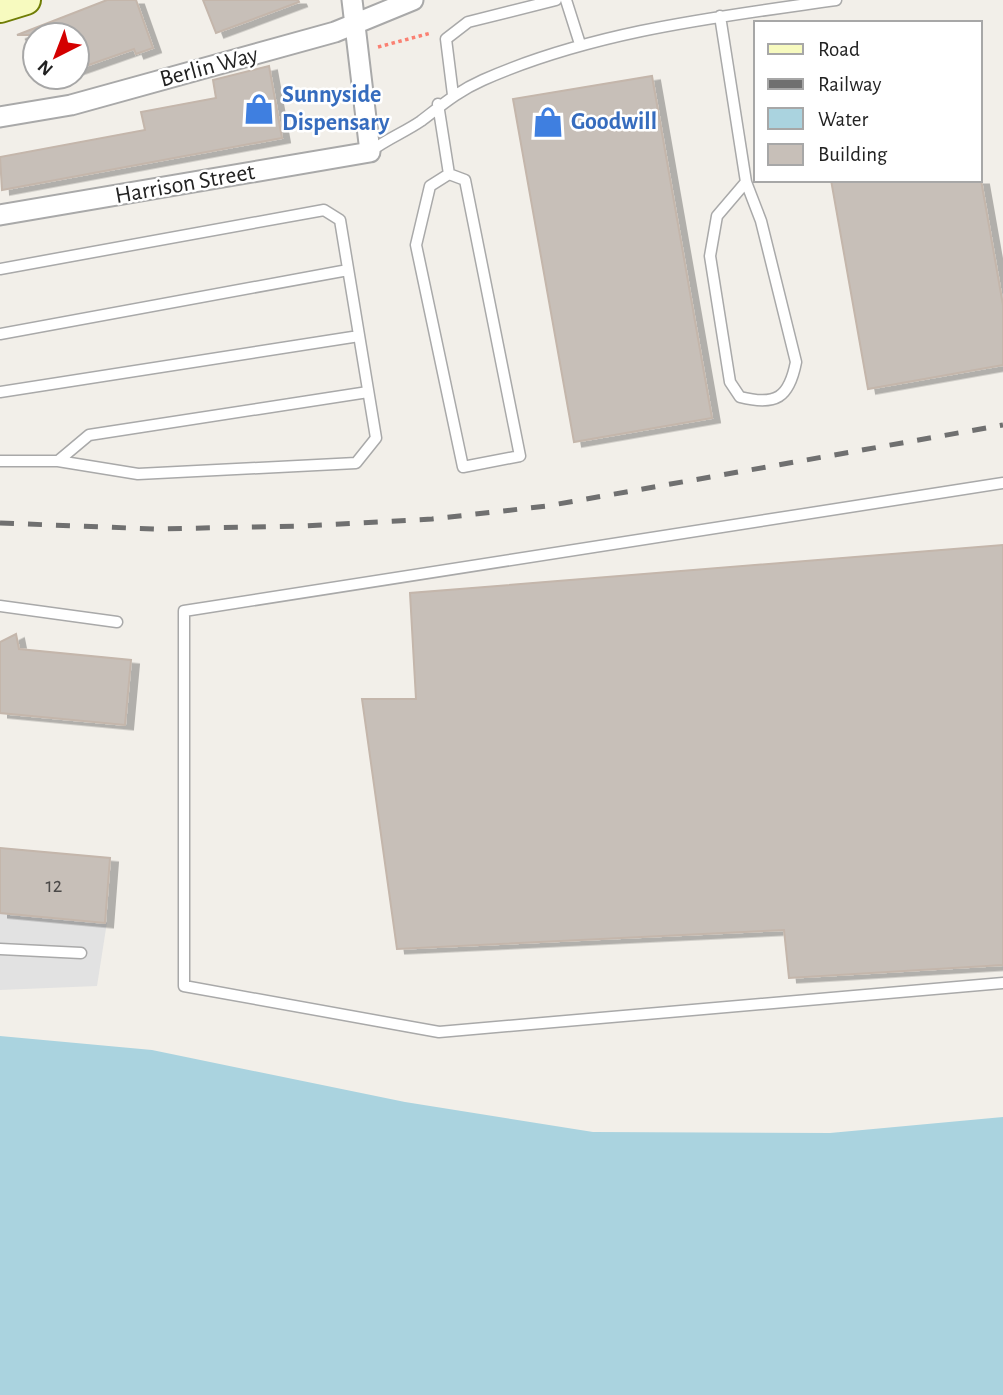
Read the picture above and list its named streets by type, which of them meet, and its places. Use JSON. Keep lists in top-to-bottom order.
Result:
{
  "streets": {
    "street": ["Berlin Way", "Harrison Street"]
  },
  "places": {
    "shop": ["Sunnyside Dispensary", "Goodwill"]
  },
  "house_numbers": ["12"],
  "legend": [
    "Road",
    "Railway",
    "Water",
    "Building"
  ],
  "north": "bottom left"
}
